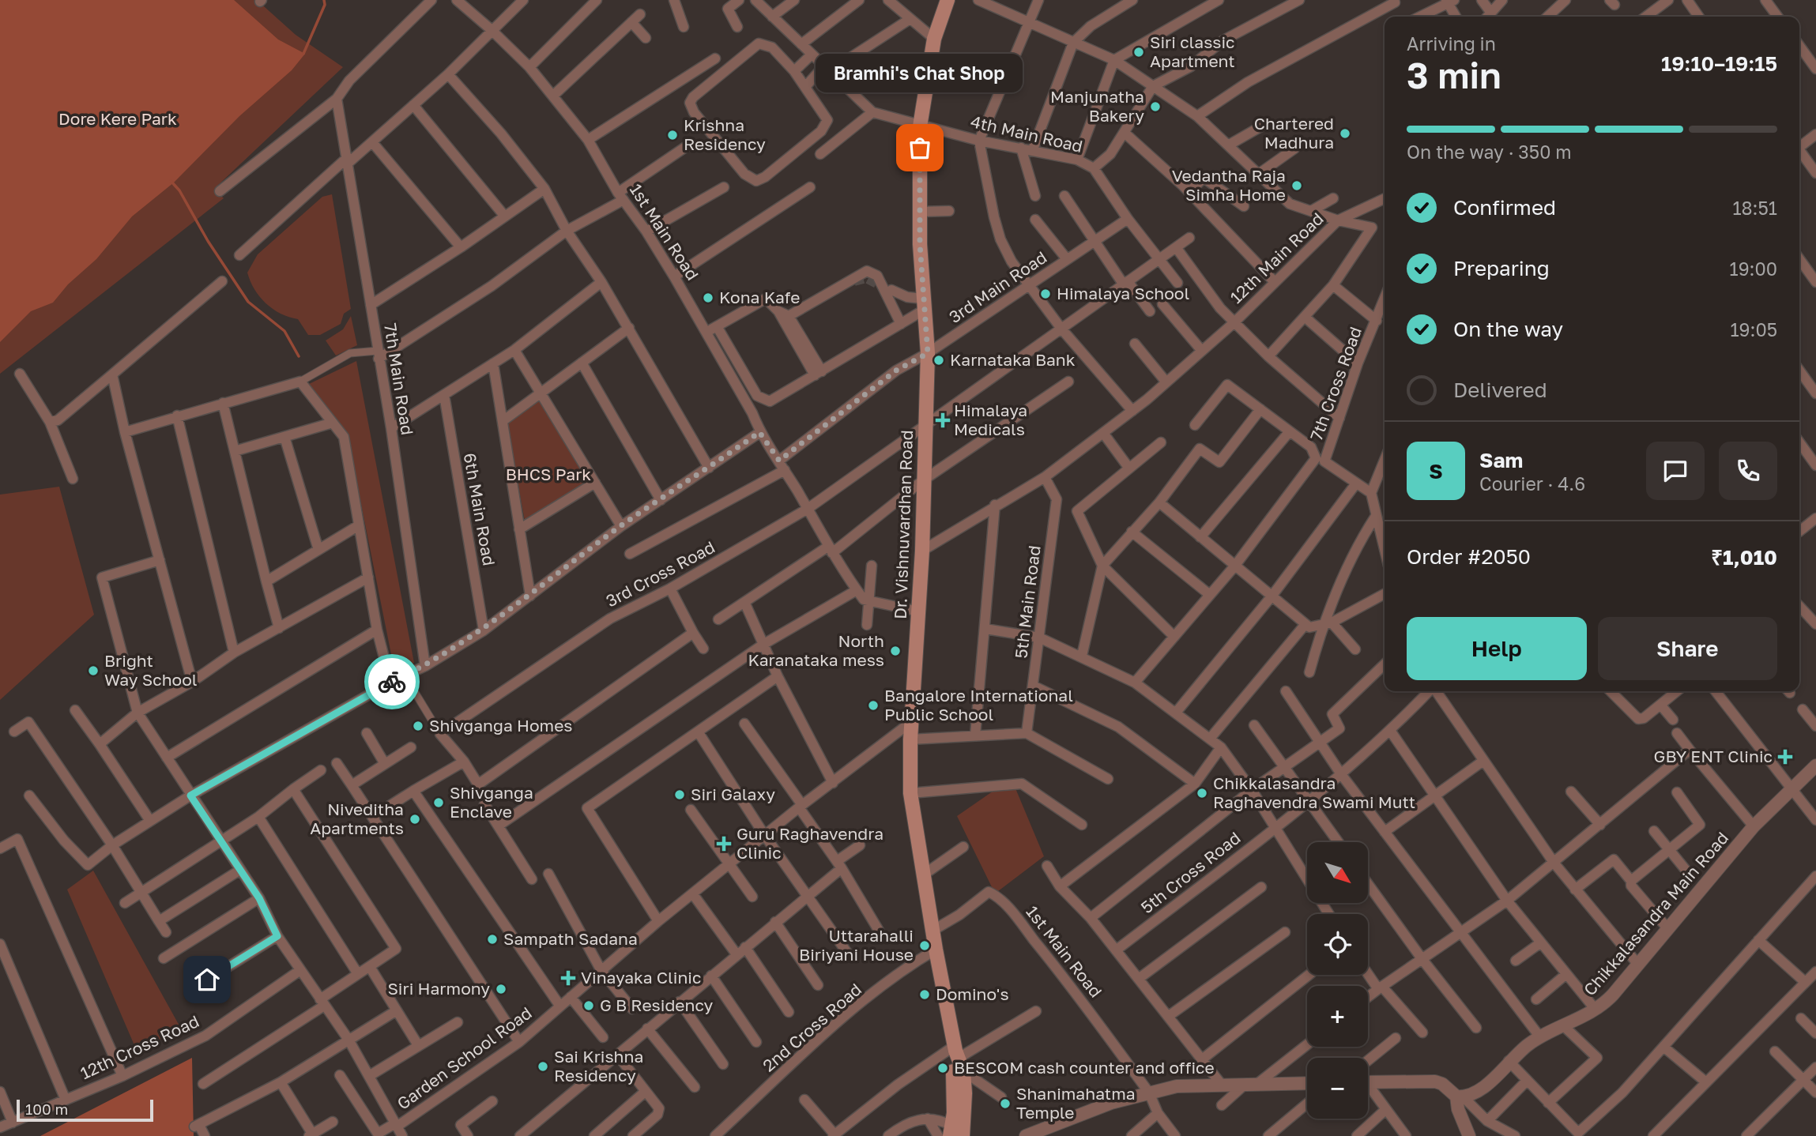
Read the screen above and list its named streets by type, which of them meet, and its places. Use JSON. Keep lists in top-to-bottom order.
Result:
{
  "streets": {
    "main road": ["Dr. Vishnuvardhan Road"],
    "street": [
      "4th Main Road",
      "1st Main Road",
      "12th Main Road",
      "3rd Main Road",
      "7th Main Road",
      "7th Cross Road",
      "6th Main Road",
      "3rd Cross Road",
      "5th Main Road",
      "5th Cross Road",
      "Chikkalasandra Main Road",
      "2nd Cross Road",
      "12th Cross Road",
      "Garden School Road"
    ]
  },
  "crossings": [
    ["4th Main Road", "3rd Main Road"],
    ["4th Main Road", "Dr. Vishnuvardhan Road"],
    ["1st Main Road", "3rd Main Road"],
    ["1st Main Road", "Dr. Vishnuvardhan Road"],
    ["1st Main Road", "3rd Cross Road"],
    ["12th Main Road", "Dr. Vishnuvardhan Road"],
    ["12th Main Road", "5th Main Road"],
    ["3rd Main Road", "Dr. Vishnuvardhan Road"],
    ["Dr. Vishnuvardhan Road", "3rd Cross Road"],
    ["Dr. Vishnuvardhan Road", "2nd Cross Road"],
    ["Dr. Vishnuvardhan Road", "Garden School Road"]
  ],
  "parks": ["Dore Kere Park", "BHCS Park"],
  "places": {
    "other": [
      "Siri classic Apartment",
      "Manjunatha Bakery",
      "Chartered Madhura",
      "Krishna Residency",
      "Bramhi's Chat Shop",
      "Vedantha Raja Simha Home",
      "Himalaya School",
      "Kona Kafe",
      "Karnataka Bank",
      "North Karanataka mess",
      "Bright Way School",
      "Bangalore International Public School",
      "Shivganga Homes",
      "Chikkalasandra Raghavendra Swami Mutt",
      "Siri Galaxy",
      "Shivganga Enclave",
      "Niveditha Apartments",
      "Sampath Sadana",
      "Uttarahalli Biriyani House",
      "Siri Harmony",
      "Domino's",
      "G B Residency",
      "Sai Krishna Residency",
      "BESCOM cash counter and office",
      "Shanimahatma Temple"
    ],
    "health": [
      "Himalaya Medicals",
      "GBY ENT Clinic",
      "Guru Raghavendra Clinic",
      "Vinayaka Clinic"
    ]
  },
  "scale_bar": "100 m",
  "north": "bottom right",
  "page": {
    "heading": ["3 min", "Arriving in", "19:10–19:15"],
    "panel": [
      "Sam",
      "Courier · 4.6",
      "Order #2050",
      "₹1,010"
    ],
    "bubble": "Bramhi's Chat Shop",
    "bar": "On the way · 350 m",
    "list": [
      ["Confirmed", "18:51"],
      ["Preparing", "19:00"],
      ["On the way", "19:05"],
      "Delivered"
    ],
    "round": "S",
    "buttons": ["Help", "Share"],
    "map_buttons": ["+", "−"],
    "scale": "100 m"
  }
}
